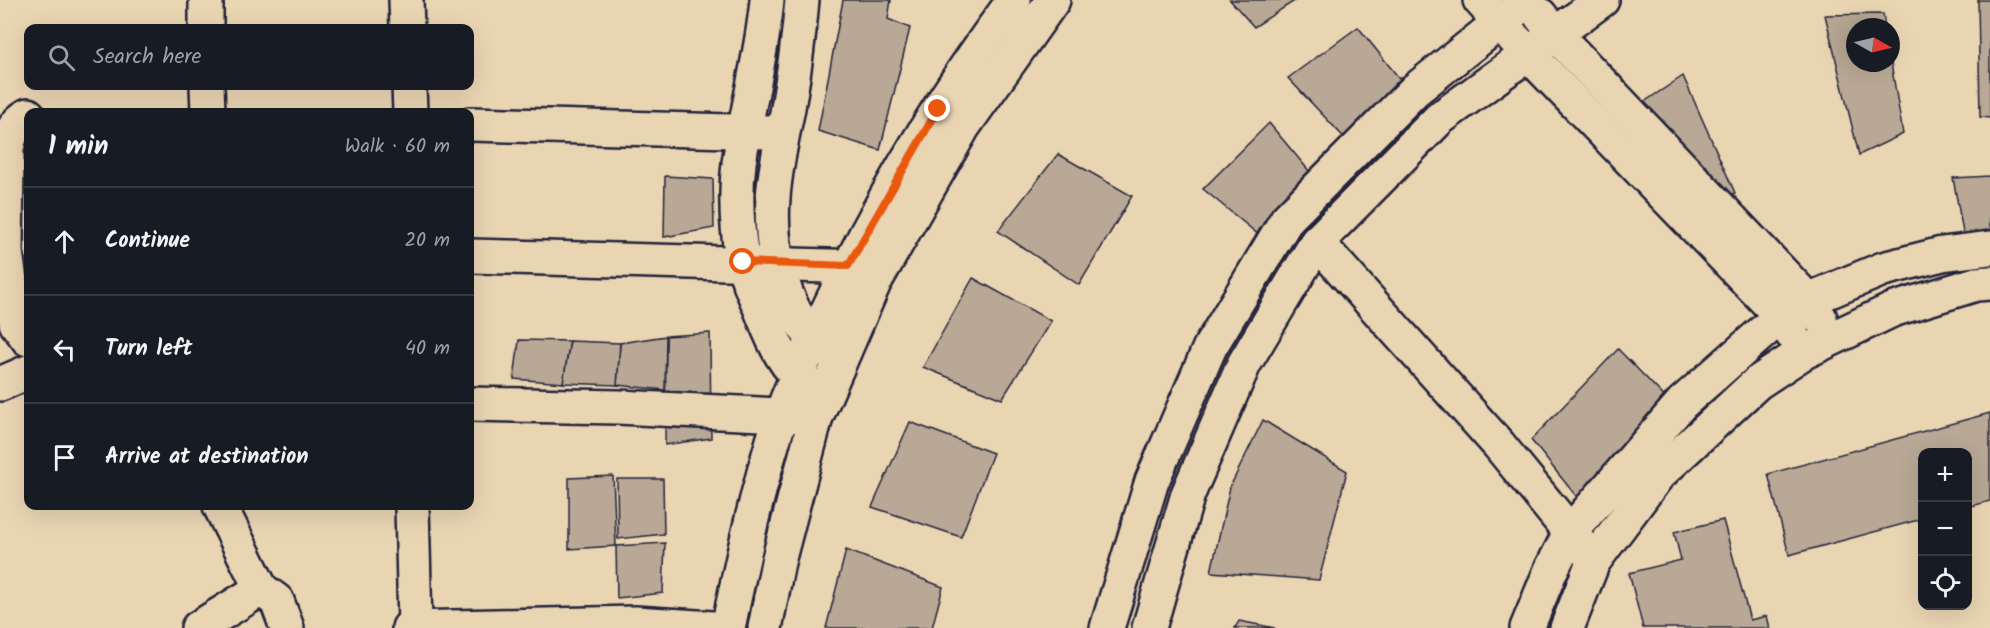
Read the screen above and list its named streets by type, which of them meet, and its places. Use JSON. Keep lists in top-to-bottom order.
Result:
{
  "north": "right",
  "page": {
    "search": "Search here",
    "heading": ["1 min", "Walk · 60 m"],
    "list": [
      ["Continue", "20 m"],
      ["Turn left", "40 m"],
      "Arrive at destination"
    ],
    "map_buttons": ["+", "−"]
  }
}
